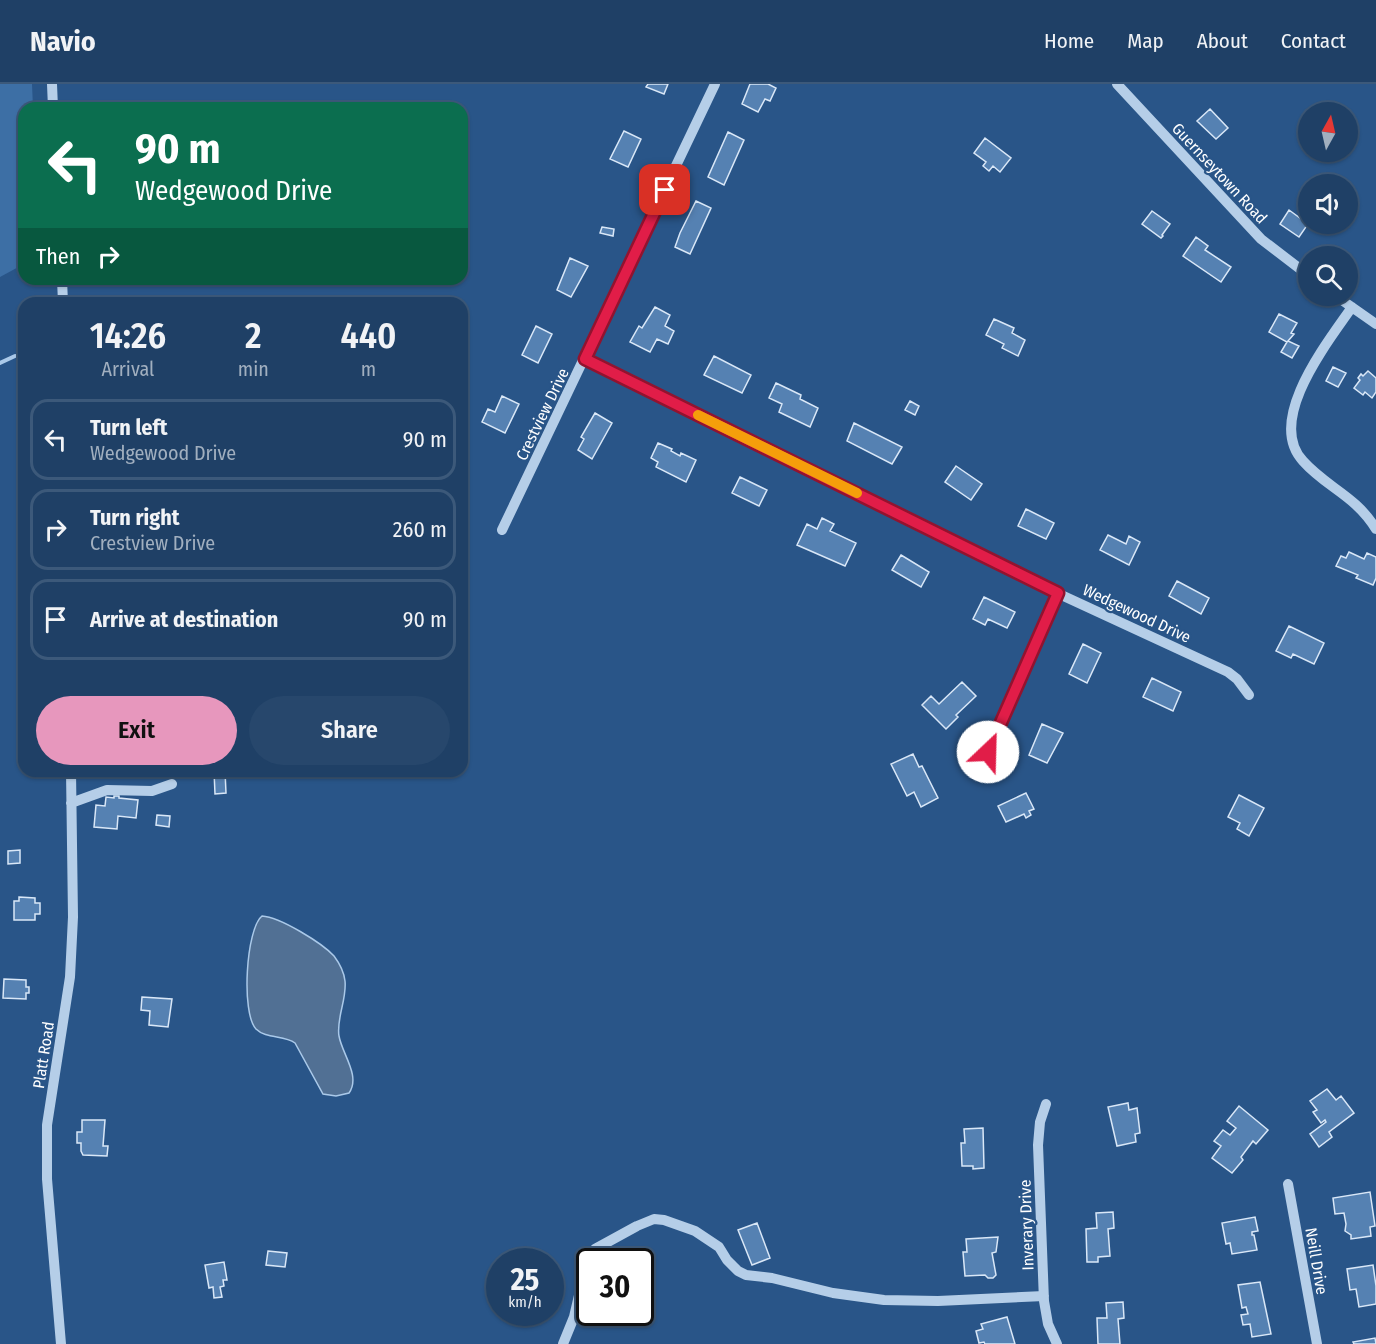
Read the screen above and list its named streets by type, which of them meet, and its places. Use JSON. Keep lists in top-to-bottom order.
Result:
{
  "streets": {
    "street": [
      "Guernseytown Road",
      "Crestview Drive",
      "Wedgewood Drive",
      "Platt Road",
      "Inverary Drive",
      "Neill Drive"
    ]
  },
  "crossings": [
    ["Crestview Drive", "Wedgewood Drive"]
  ],
  "north": "top",
  "page": {
    "header": "Navio",
    "nav": [
      "Home",
      "Map",
      "About",
      "Contact"
    ],
    "turn": ["90 m", "Wedgewood Drive"],
    "then": "Then",
    "eta": [
      "14:26",
      "Arrival",
      "2",
      "min",
      "440",
      "m"
    ],
    "list": [
      {
        "name": "Turn left",
        "note": "Wedgewood Drive",
        "value": "90 m"
      },
      {
        "name": "Turn right",
        "note": "Crestview Drive",
        "value": "260 m"
      },
      {
        "name": "Arrive at destination",
        "value": "90 m"
      }
    ],
    "buttons": ["Exit", "Share"],
    "speed": "25 km/h",
    "limit": "30"
  }
}
